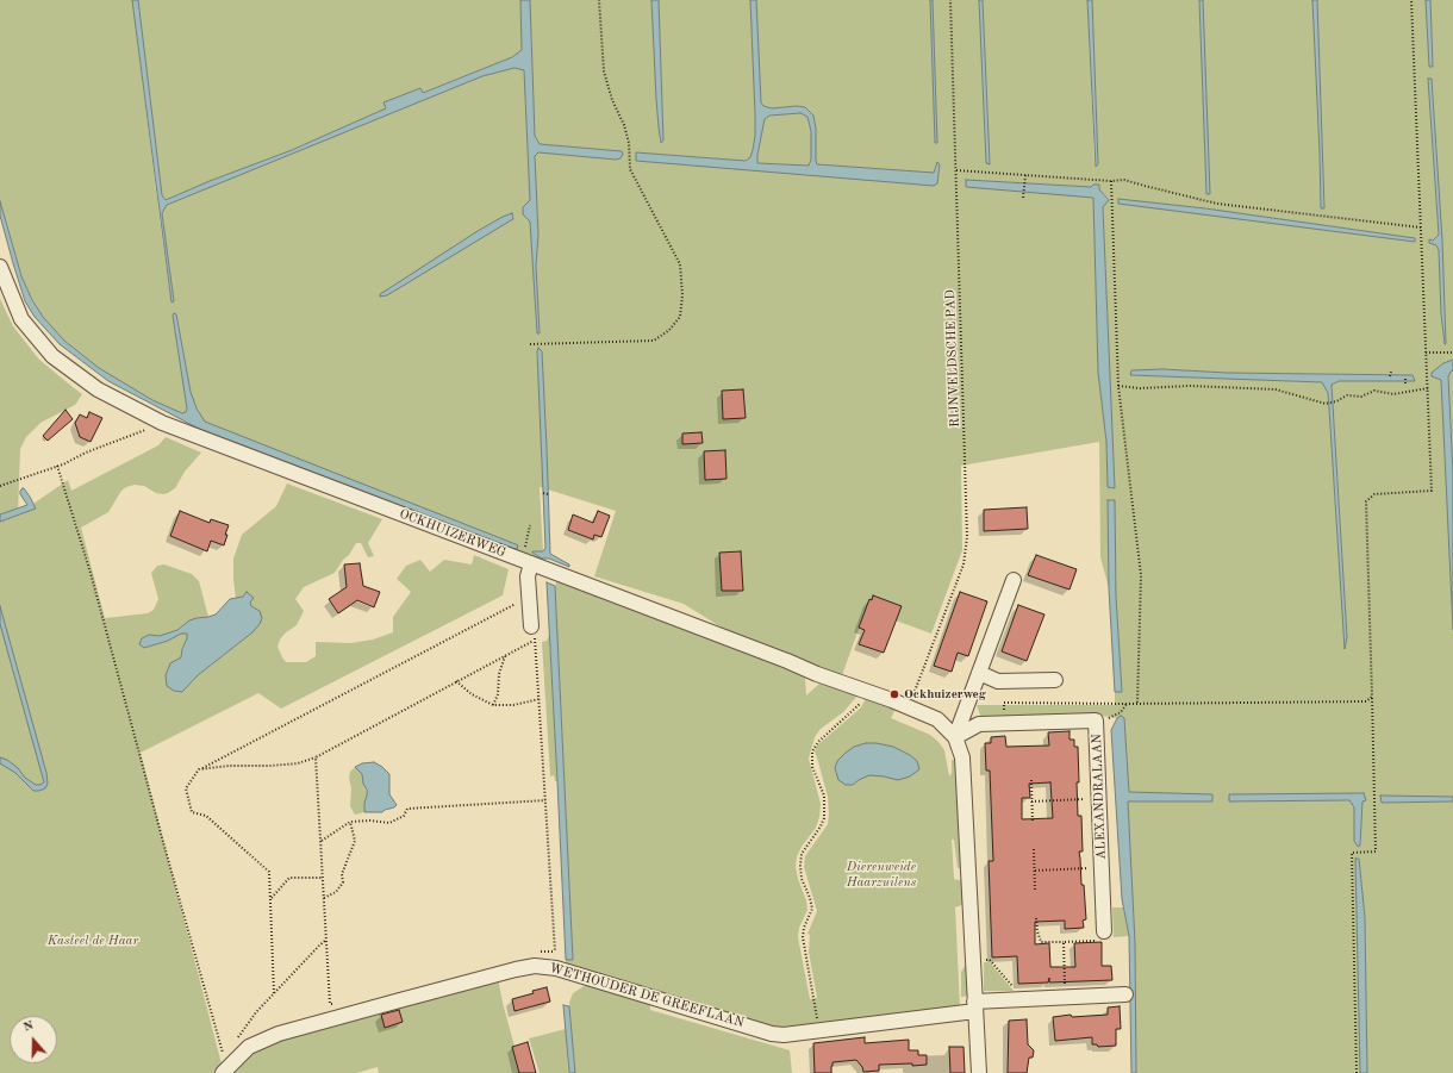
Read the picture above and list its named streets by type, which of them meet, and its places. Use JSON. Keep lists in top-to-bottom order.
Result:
{
  "streets": {
    "street": ["OCKHUIZERWEG", "ALEXANDRALAAN", "WETHOUDER DE GREEFLAAN"],
    "path": ["RIJNVELDSCHE PAD"]
  },
  "crossings": [
    ["RIJNVELDSCHE PAD", "OCKHUIZERWEG"],
    ["OCKHUIZERWEG", "ALEXANDRALAAN"],
    ["OCKHUIZERWEG", "WETHOUDER DE GREEFLAAN"]
  ],
  "parks": ["Dierenweide Haarzuilens", "Kasteel de Haar"],
  "places": ["Ockhuizerweg"],
  "north": "top"
}
